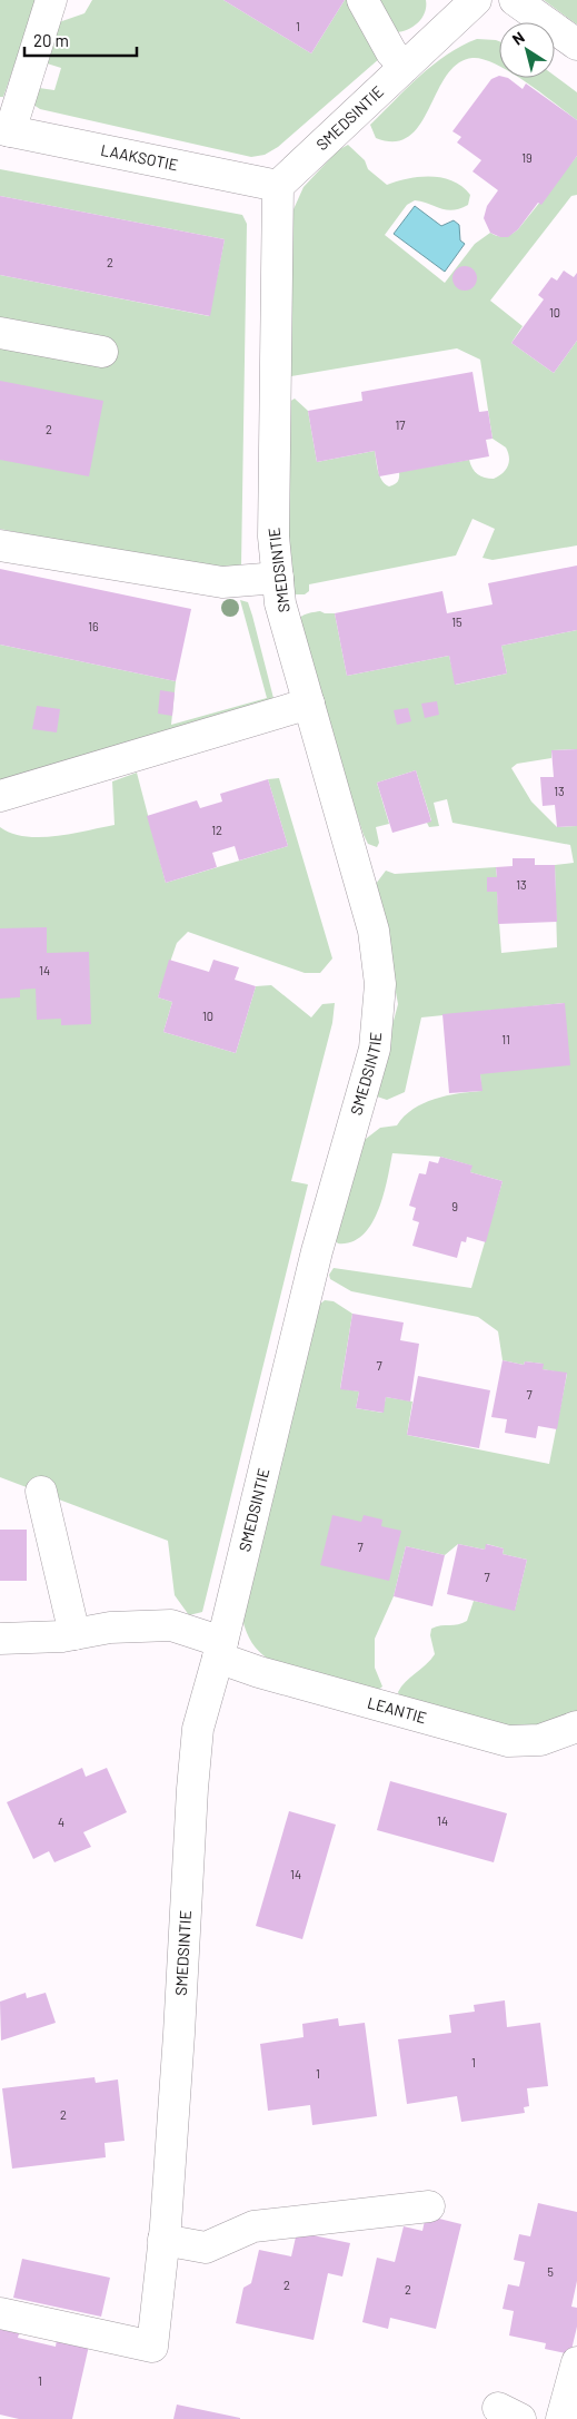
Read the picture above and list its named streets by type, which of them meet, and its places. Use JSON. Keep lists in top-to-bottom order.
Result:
{
  "streets": {
    "street": ["SMEDSINTIE", "LAAKSOTIE", "LEANTIE"]
  },
  "crossings": [
    ["SMEDSINTIE", "LAAKSOTIE"],
    ["SMEDSINTIE", "LEANTIE"]
  ],
  "house_numbers": [
    "1",
    "19",
    "2",
    "10",
    "17",
    "2",
    "15",
    "16",
    "13",
    "12",
    "13",
    "14",
    "10",
    "11",
    "9",
    "7",
    "7",
    "7",
    "7",
    "14",
    "4",
    "14",
    "1",
    "1",
    "2",
    "5",
    "2",
    "2",
    "1"
  ],
  "scale_bar": "20 m",
  "north": "top left"
}
